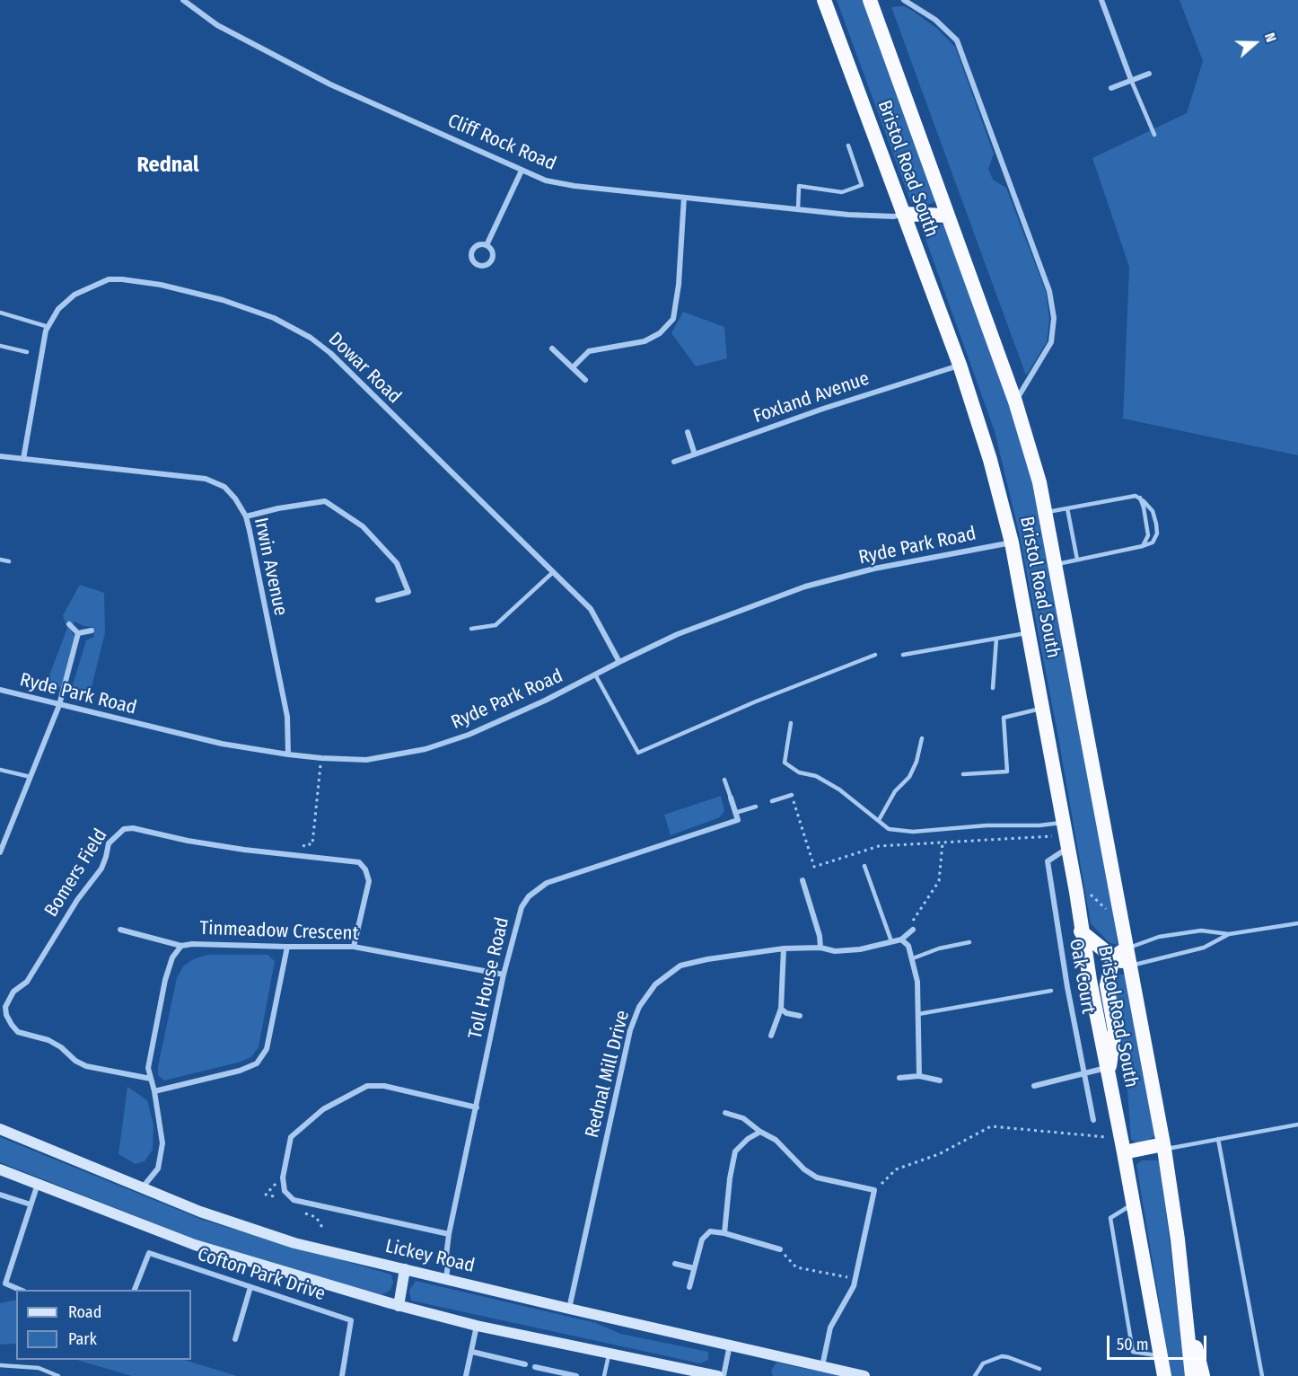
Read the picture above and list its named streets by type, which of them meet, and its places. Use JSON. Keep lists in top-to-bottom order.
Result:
{
  "streets": {
    "highway": ["Bristol Road South"],
    "main road": ["Lickey Road"],
    "street": [
      "Cliff Rock Road",
      "Dowar Road",
      "Foxland Avenue",
      "Ryde Park Road",
      "Irwin Avenue",
      "Bomers Field",
      "Tinmeadow Crescent",
      "Oak Court",
      "Toll House Road",
      "Rednal Mill Drive",
      "Cofton Park Drive"
    ]
  },
  "crossings": [
    ["Cliff Rock Road", "Bristol Road South"],
    ["Bristol Road South", "Foxland Avenue"],
    ["Bristol Road South", "Ryde Park Road"],
    ["Bristol Road South", "Oak Court"],
    ["Dowar Road", "Ryde Park Road"],
    ["Dowar Road", "Irwin Avenue"],
    ["Ryde Park Road", "Irwin Avenue"],
    ["Bomers Field", "Tinmeadow Crescent"],
    ["Tinmeadow Crescent", "Toll House Road"],
    ["Tinmeadow Crescent", "Lickey Road"],
    ["Toll House Road", "Lickey Road"],
    ["Rednal Mill Drive", "Lickey Road"]
  ],
  "districts": ["Rednal"],
  "legend": ["Road", "Park"],
  "scale_bar": "50 m",
  "north": "right"
}
